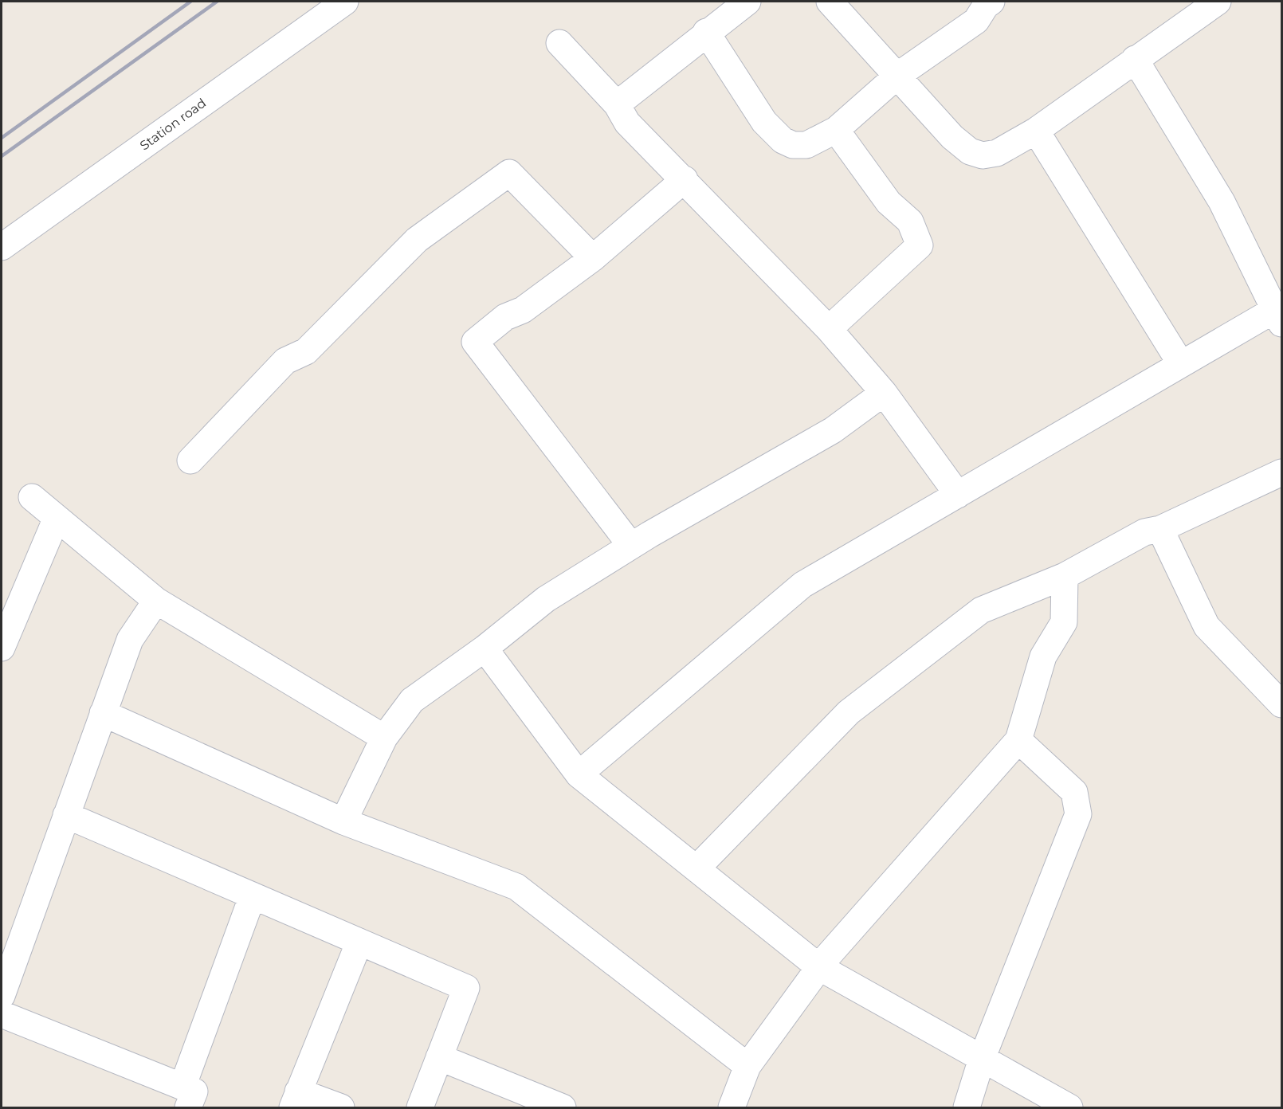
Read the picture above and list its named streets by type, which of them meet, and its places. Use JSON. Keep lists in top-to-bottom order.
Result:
{
  "streets": {
    "street": ["Station road"]
  }
}
